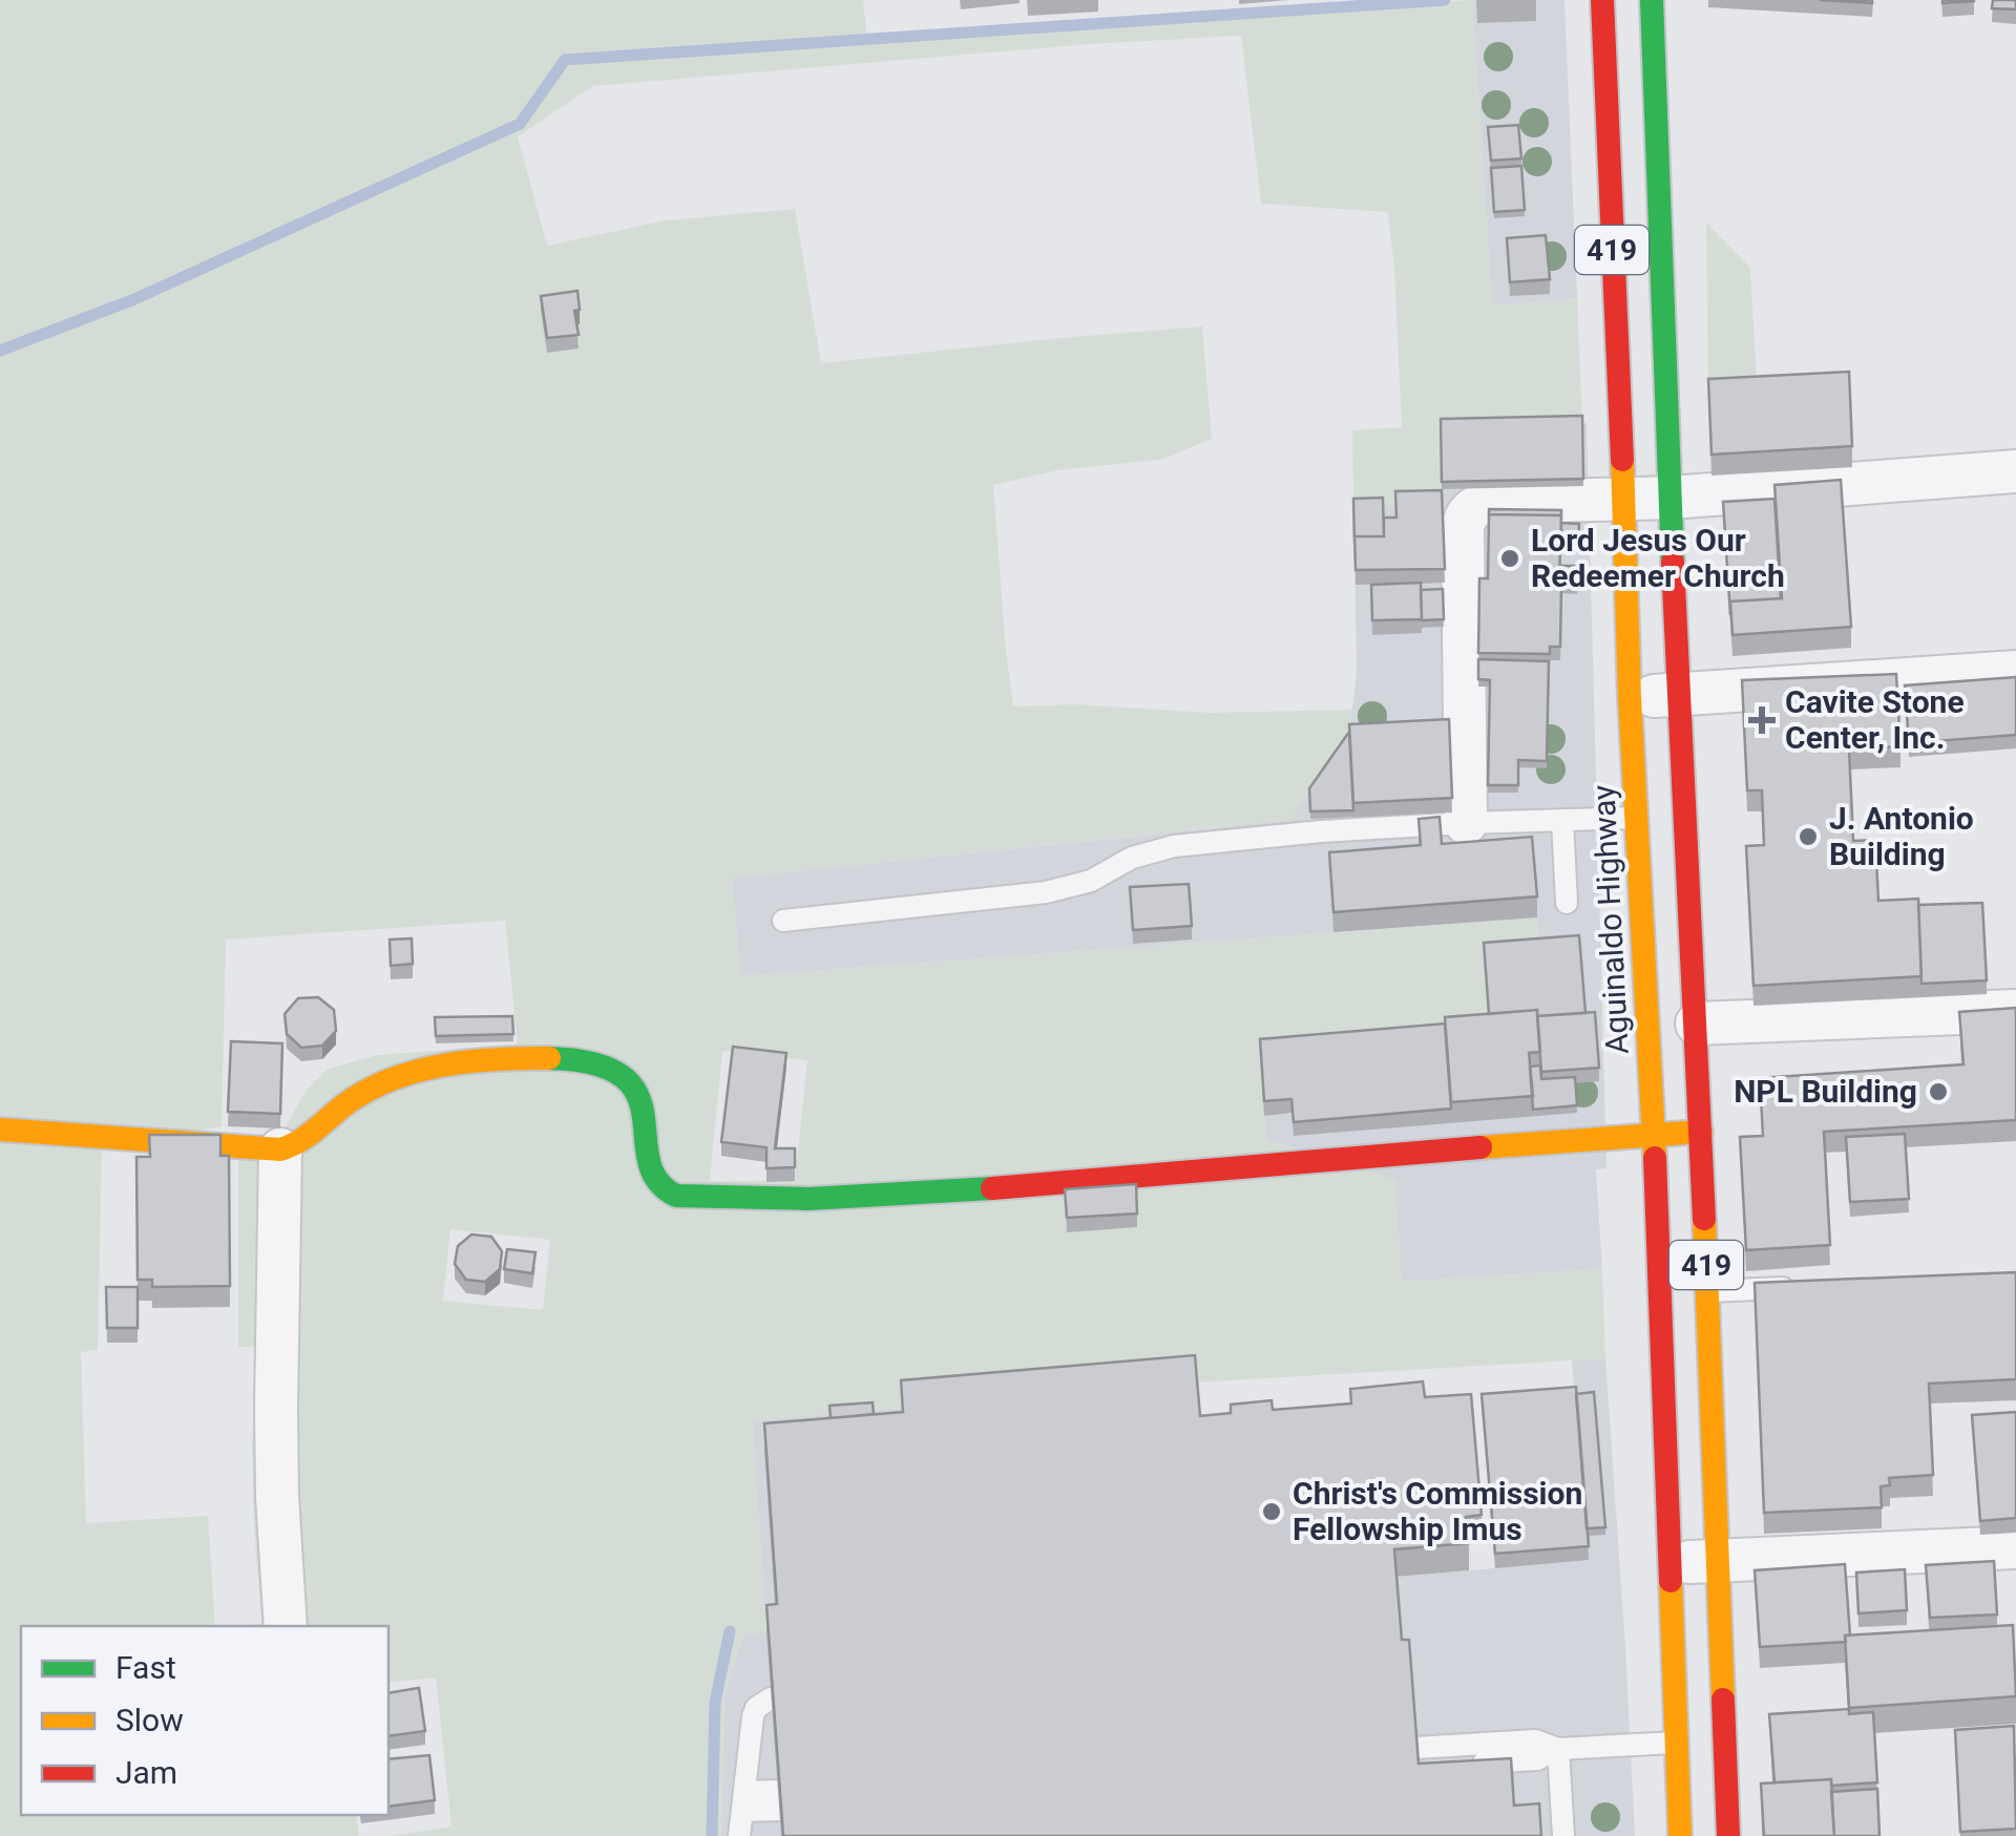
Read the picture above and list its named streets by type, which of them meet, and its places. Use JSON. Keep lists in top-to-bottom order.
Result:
{
  "streets": {
    "main road": ["419", "Aguinaldo Highway"]
  },
  "places": {
    "other": [
      "Lord Jesus Our Redeemer Church",
      "J. Antonio Building",
      "NPL Building",
      "Christ's Commission Fellowship Imus"
    ],
    "health": ["Cavite Stone Center, Inc."]
  },
  "legend": ["Fast", "Slow", "Jam"]
}
